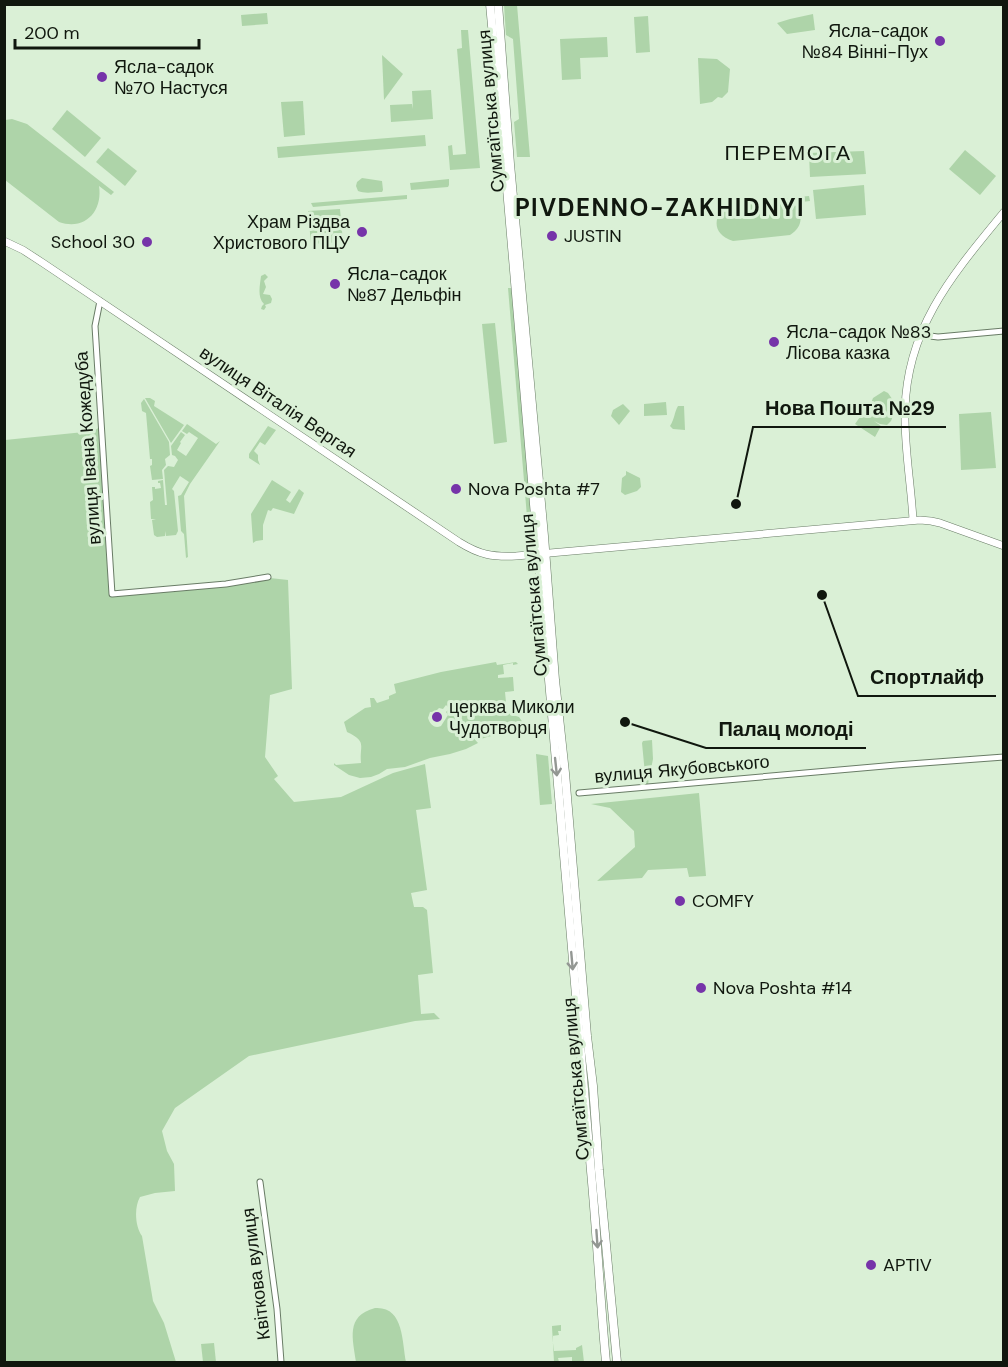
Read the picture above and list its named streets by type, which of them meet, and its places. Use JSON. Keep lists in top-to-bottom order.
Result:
{
  "streets": {
    "main road": ["Сумгаїтська вулиця"],
    "street": [
      "вулиця Віталія Вергая",
      "вулиця Івана Кожедуба",
      "вулиця Якубовського",
      "Квіткова вулиця"
    ]
  },
  "crossings": [
    ["Сумгаїтська вулиця", "вулиця Віталія Вергая"],
    ["вулиця Віталія Вергая", "вулиця Івана Кожедуба"]
  ],
  "districts": ["ПЕРЕМОГА", "PIVDENNO-ZAKHIDNYI"],
  "places": [
    "Ясла-садок №84 Вінні-Пух",
    "Ясла-садок №70 Настуся",
    "Храм Різдва Христового ПЦУ",
    "JUSTIN",
    "School 30",
    "Ясла-садок №87 Дельфін",
    "Ясла-садок №83 Лісова казка",
    "Nova Poshta #7",
    "Нова Пошта №29",
    "Спортлайф",
    "церква Миколи Чудотворця",
    "Палац молоді",
    "COMFY",
    "Nova Poshta #14",
    "APTIV"
  ],
  "scale_bar": "200 m"
}
